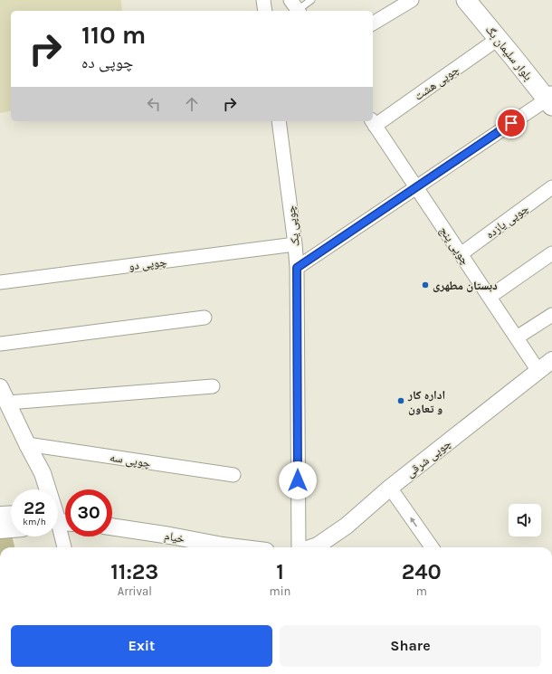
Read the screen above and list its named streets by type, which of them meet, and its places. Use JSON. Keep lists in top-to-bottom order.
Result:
{
  "streets": {
    "main road": ["بلوار سلیمان بگ"],
    "street": [
      "چوپی هشت",
      "چوپی یازده",
      "چوپی یک",
      "چوپی پنج",
      "چوپی دو",
      "چوپی شرقی",
      "چوپی سه",
      "خیام"
    ]
  },
  "crossings": [
    ["بلوار سلیمان بگ", "چوپی هشت"],
    ["چوپی هشت", "چوپی پنج"],
    ["چوپی یازده", "چوپی پنج"],
    ["چوپی یک", "چوپی دو"],
    ["چوپی پنج", "چوپی شرقی"]
  ],
  "places": ["دبستان مطهری", "اداره کار و تعاون"],
  "page": {
    "turn": ["110 m", "چوپی ده"],
    "speed": "22 km/h",
    "limit": "30",
    "eta": [
      "11:23",
      "Arrival",
      "1",
      "min",
      "240",
      "m"
    ],
    "buttons": ["Exit", "Share"]
  }
}
